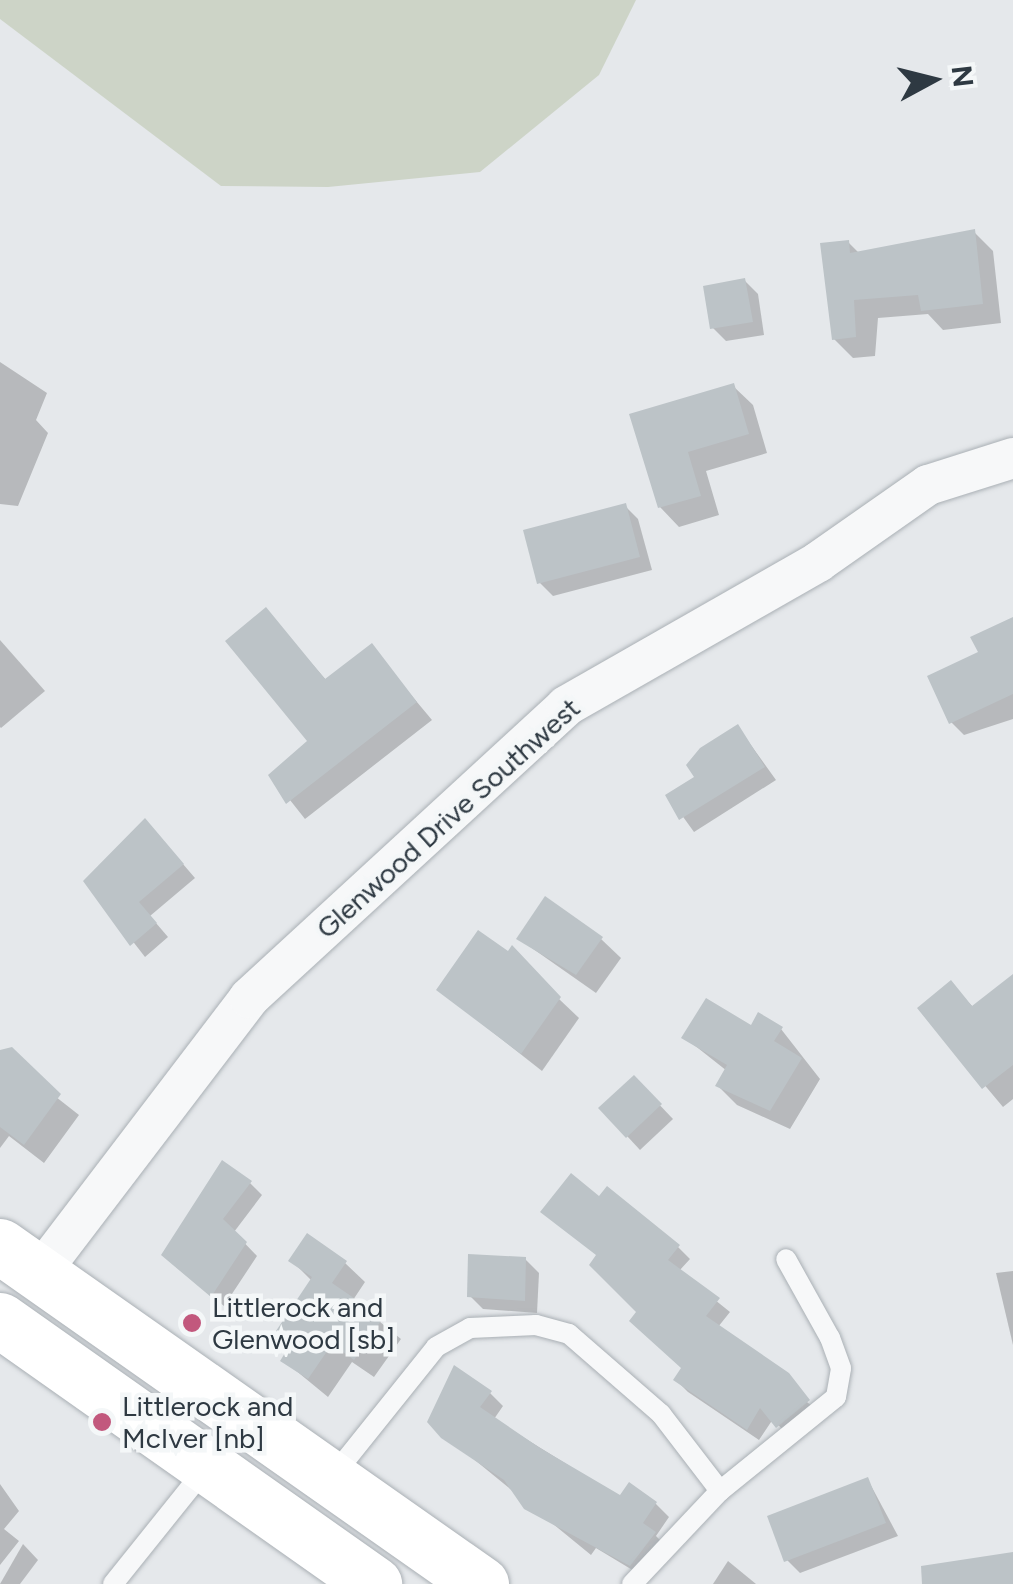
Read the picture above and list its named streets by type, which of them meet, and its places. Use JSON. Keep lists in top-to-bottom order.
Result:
{
  "streets": {
    "street": ["Glenwood Drive Southwest"]
  },
  "places": ["Littlerock and Glenwood [sb]", "Littlerock and McIver [nb]"],
  "north": "right"
}
